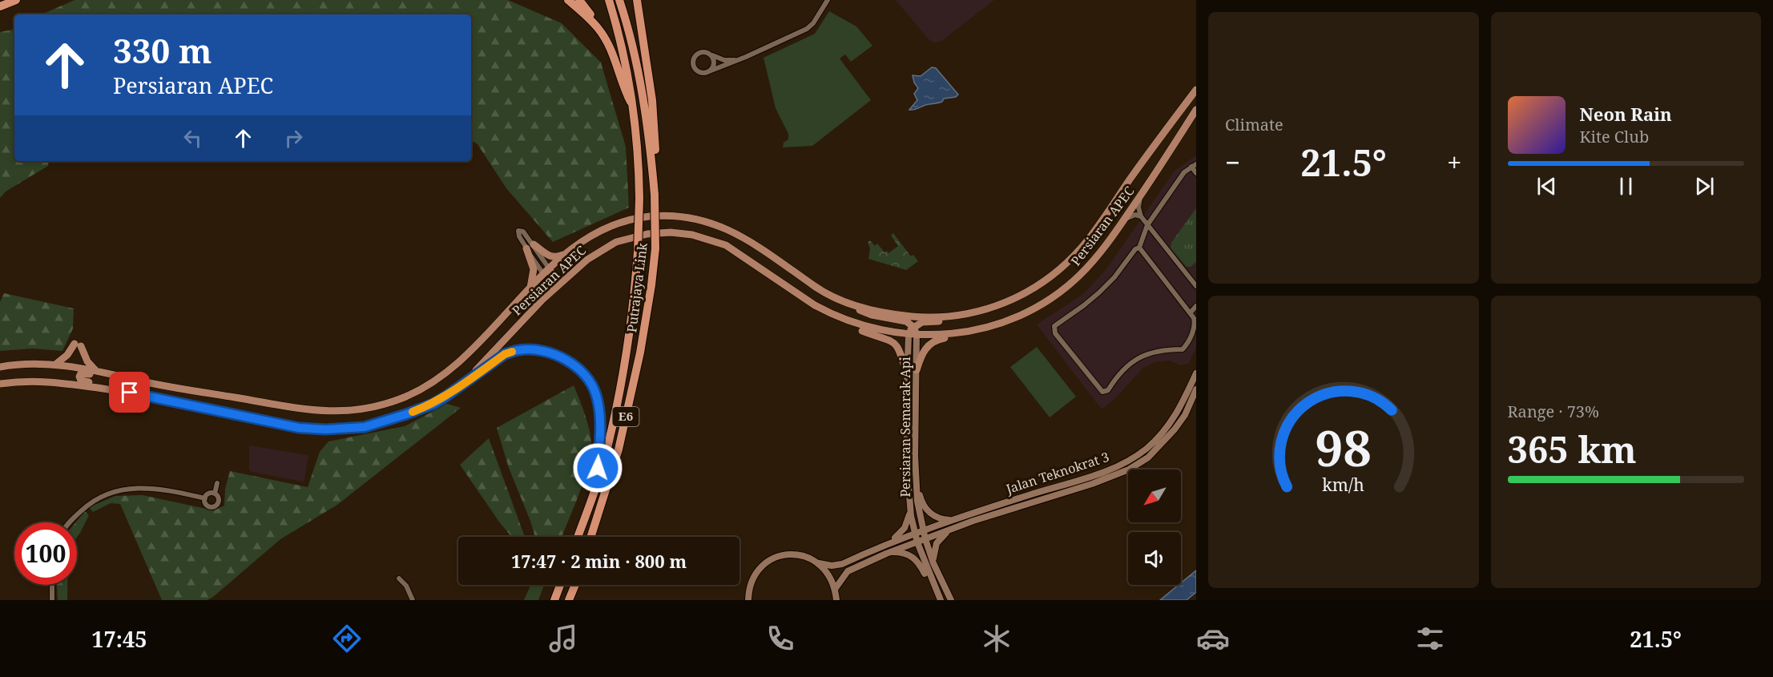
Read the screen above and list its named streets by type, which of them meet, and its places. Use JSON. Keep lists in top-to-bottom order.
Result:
{
  "streets": {
    "highway": ["Putrajaya Link", "E6"],
    "main road": ["Persiaran APEC", "Persiaran Semarak Api", "Jalan Teknokrat 3"]
  },
  "crossings": [
    ["Persiaran APEC", "Persiaran Semarak Api"],
    ["Persiaran Semarak Api", "Jalan Teknokrat 3"]
  ],
  "north": "bottom left",
  "page": {
    "tile": [
      "Climate",
      ["Range · 73%", "365 km"]
    ],
    "turn": ["330 m", "Persiaran APEC"],
    "song": ["Neon Rain", "Kite Club"],
    "heat": ["−", "21.5°", "+"],
    "limit": "100",
    "trip": "17:47 · 2 min · 800 m",
    "tabs": ["17:45", "21.5°"],
    "gauge": ["98", "km/h"]
  }
}
